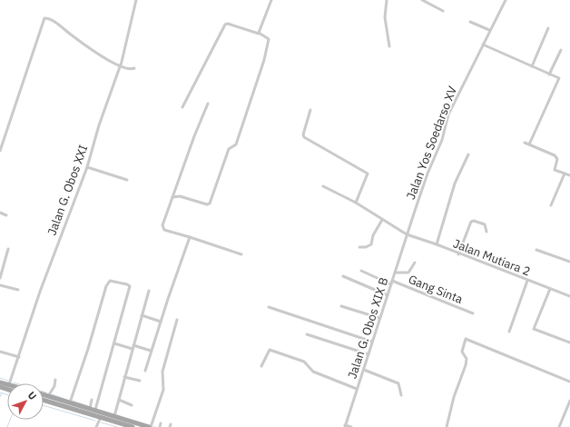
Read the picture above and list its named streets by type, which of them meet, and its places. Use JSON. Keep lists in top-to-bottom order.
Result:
{
  "streets": {
    "street": [
      "Jalan Yos Soedarso XV",
      "Jalan G. Obos XXI",
      "Jalan Mutiara 2",
      "Gang Sinta",
      "Jalan G. Obos XIX B"
    ]
  },
  "crossings": [
    ["Jalan Yos Soedarso XV", "Jalan Mutiara 2"],
    ["Jalan Yos Soedarso XV", "Jalan G. Obos XIX B"],
    ["Jalan Mutiara 2", "Jalan G. Obos XIX B"],
    ["Gang Sinta", "Jalan G. Obos XIX B"]
  ],
  "north": "top right"
}
